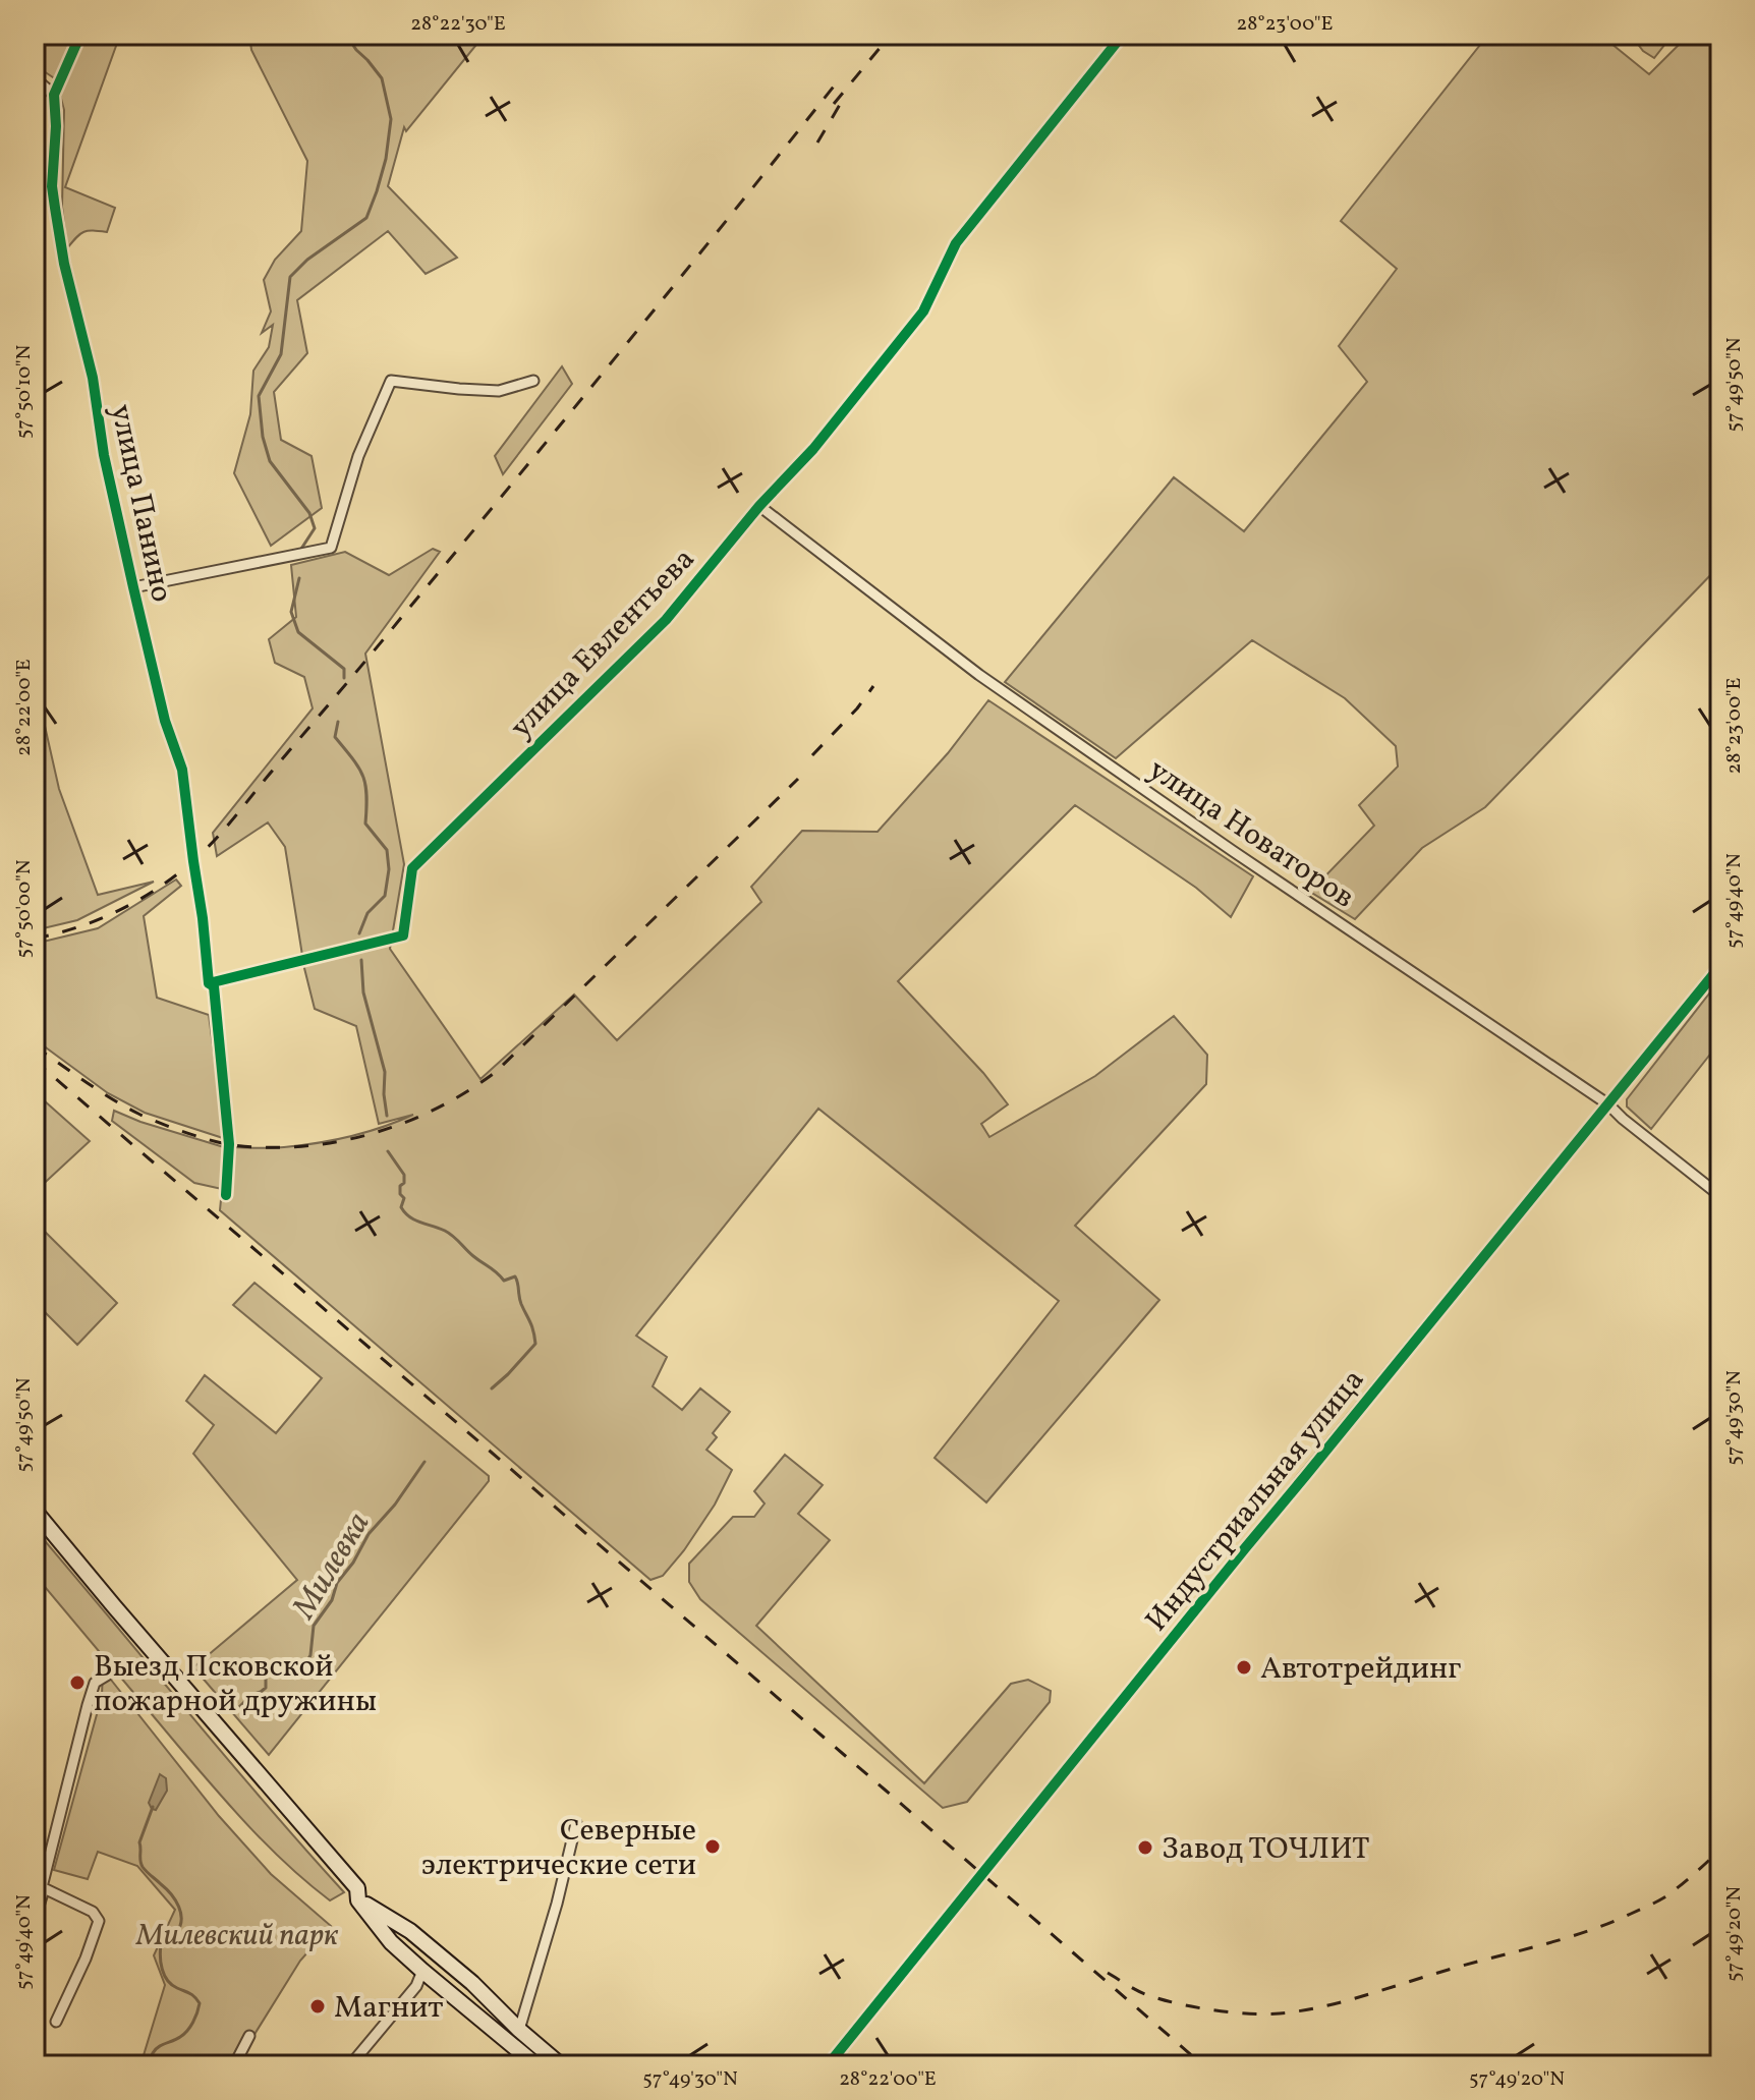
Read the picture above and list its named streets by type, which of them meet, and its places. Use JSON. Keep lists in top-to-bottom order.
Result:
{
  "streets": {
    "street": [
      "улица Панино",
      "улица Евлентьева",
      "улица Новаторов",
      "Индустриальная улица"
    ]
  },
  "crossings": [
    ["улица Панино", "улица Евлентьева"],
    ["улица Евлентьева", "улица Новаторов"],
    ["улица Новаторов", "Индустриальная улица"]
  ],
  "water": ["Милевка"],
  "parks": ["Милевский парк"],
  "places": [
    "Автотрейдинг",
    "Выезд Псковской пожарной дружины",
    "Северные электрические сети",
    "Завод ТОЧЛИТ",
    "Магнит"
  ],
  "coordinates": [
    "28°22'30\"E",
    "28°23'00\"E",
    "57°49'50\"N",
    "57°50'10\"N",
    "28°22'00\"E",
    "57°49'40\"N",
    "57°50'00\"N",
    "57°49'30\"N",
    "57°49'20\"N"
  ]
}
